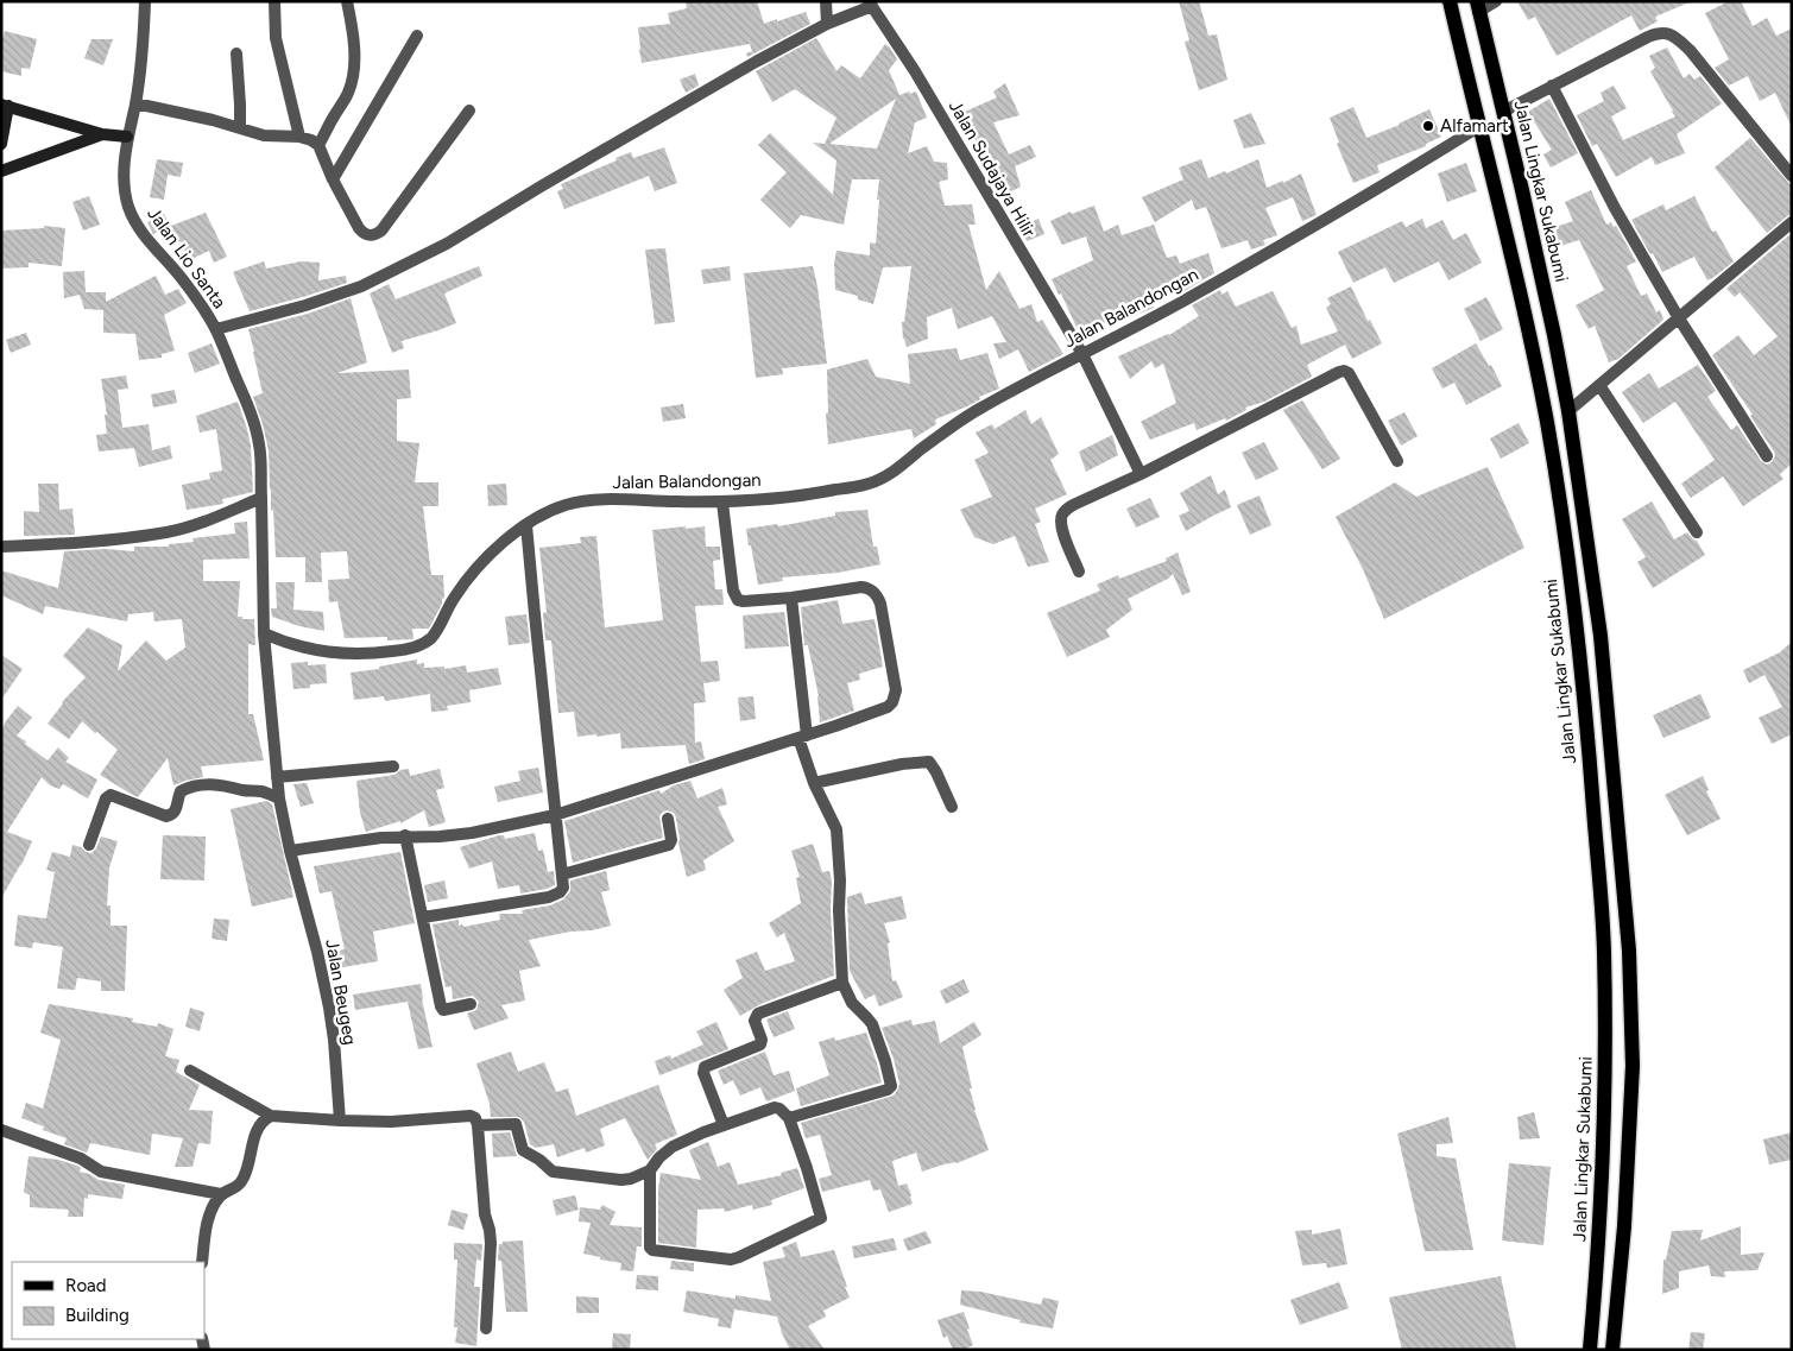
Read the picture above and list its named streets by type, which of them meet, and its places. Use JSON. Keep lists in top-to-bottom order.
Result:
{
  "streets": {
    "main road": ["Jalan Lingkar Sukabumi"],
    "street": [
      "Jalan Sudajaya Hilir",
      "Jalan Lio Santa",
      "Jalan Balandongan",
      "Jalan Beugeg"
    ]
  },
  "crossings": [
    ["Jalan Sudajaya Hilir", "Jalan Balandongan"],
    ["Jalan Lingkar Sukabumi", "Jalan Balandongan"],
    ["Jalan Balandongan", "Jalan Beugeg"]
  ],
  "places": ["Alfamart"],
  "legend": ["Road", "Building"]
}
